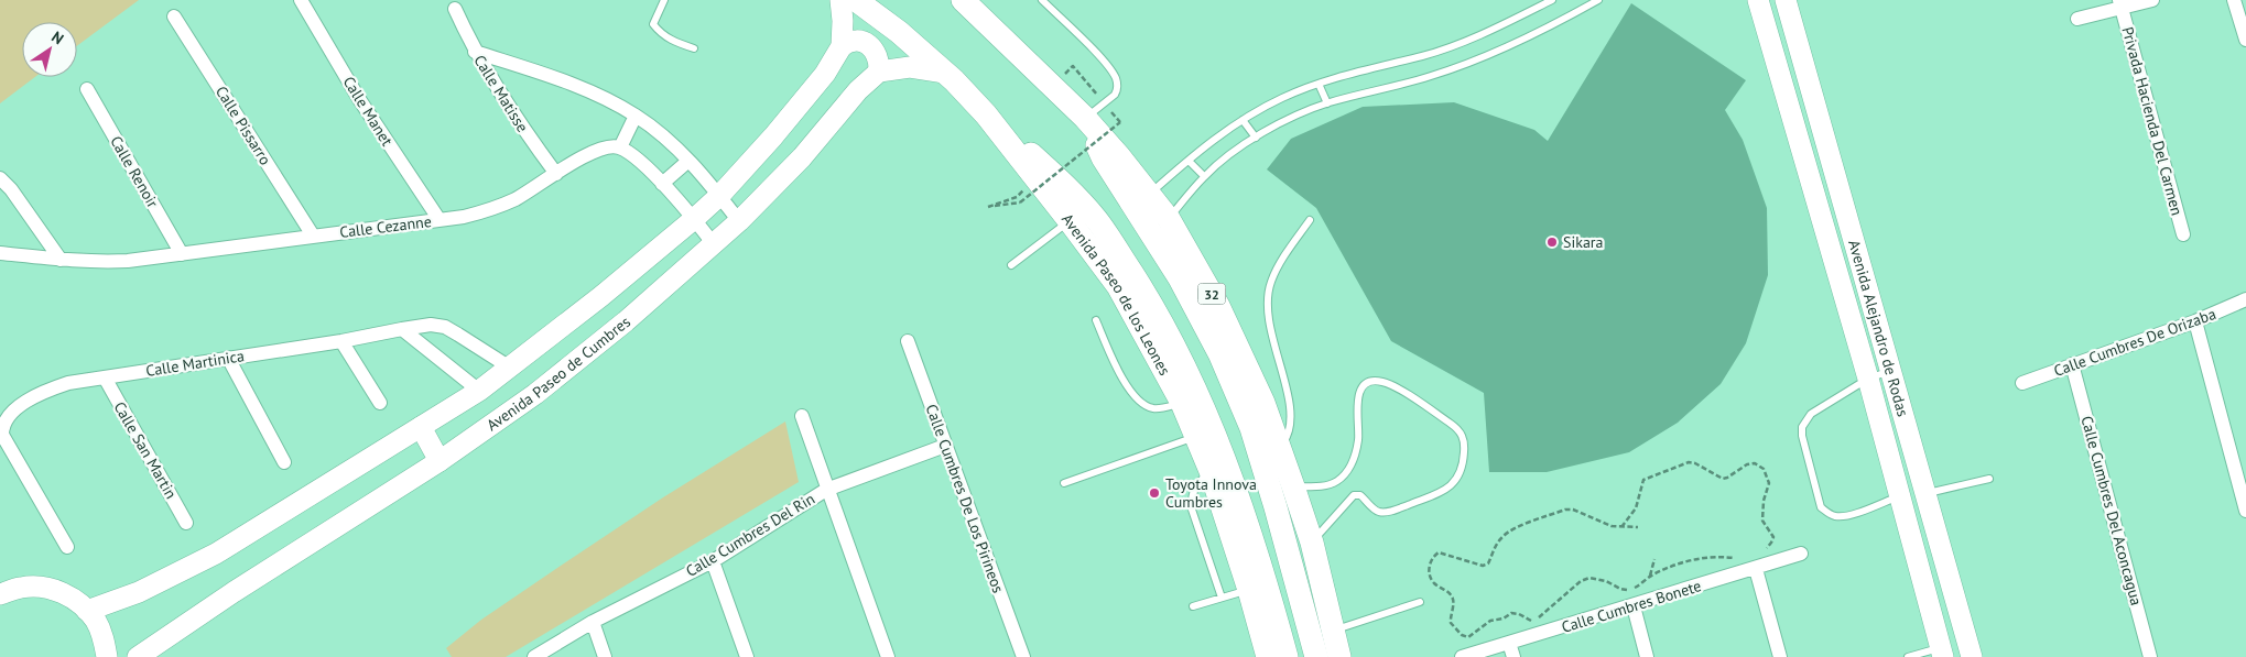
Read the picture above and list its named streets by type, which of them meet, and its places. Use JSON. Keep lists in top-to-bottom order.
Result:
{
  "streets": {
    "main road": ["32", "Avenida Paseo de los Leones"],
    "street": [
      "Calle Matisse",
      "Calle Manet",
      "Privada Hacienda Del Carmen",
      "Calle Pissarro",
      "Calle Renoir",
      "Calle Cezanne",
      "Avenida Alejandro de Rodas",
      "Calle Cumbres De Orizaba",
      "Calle Martinica",
      "Avenida Paseo de Cumbres",
      "Calle San Martin",
      "Calle Cumbres De Los Pirineos",
      "Calle Cumbres Del Aconcagua",
      "Calle Cumbres Del Rin",
      "Calle Cumbres Bonete"
    ]
  },
  "crossings": [
    ["Calle Matisse", "Calle Cezanne"],
    ["Calle Manet", "Calle Cezanne"],
    ["Calle Pissarro", "Calle Cezanne"],
    ["Calle Renoir", "Calle Cezanne"],
    ["Calle Cumbres De Orizaba", "Calle Cumbres Del Aconcagua"],
    ["Calle Martinica", "Calle San Martin"],
    ["Calle Cumbres De Los Pirineos", "Calle Cumbres Del Rin"]
  ],
  "places": ["Sikara", "Toyota Innova Cumbres"],
  "north": "top right"
}
